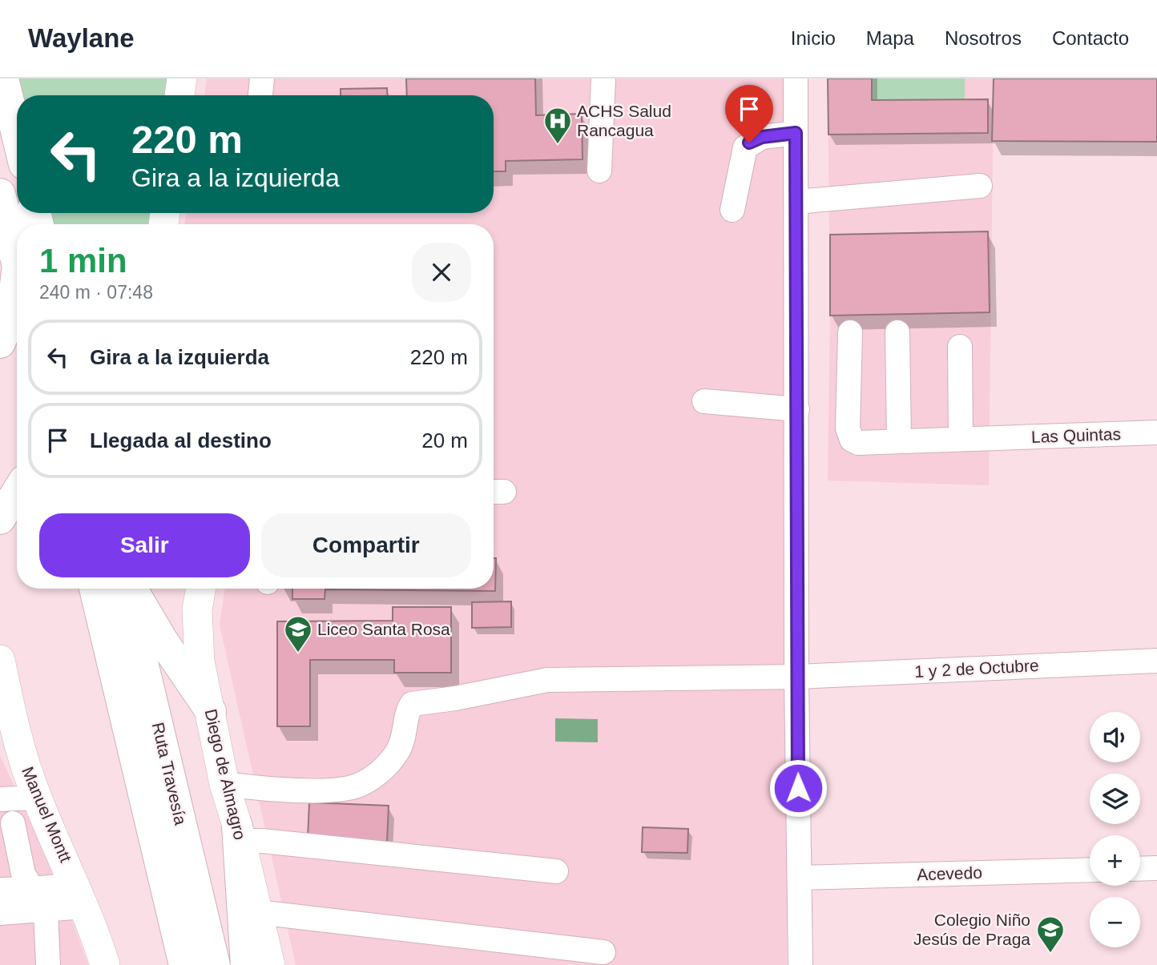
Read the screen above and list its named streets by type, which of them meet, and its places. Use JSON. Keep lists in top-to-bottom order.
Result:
{
  "streets": {
    "highway": ["Ruta Travesía"],
    "main road": ["Diego de Almagro", "Manuel Montt"],
    "street": ["Las Quintas", "1 y 2 de Octubre", "Acevedo"]
  },
  "crossings": [
    ["1 y 2 de Octubre", "Diego de Almagro"]
  ],
  "places": {
    "hospital": ["ACHS Salud Rancagua"],
    "school or university": ["Liceo Santa Rosa", "Colegio Niño Jesús de Praga"]
  },
  "page": {
    "header": "Waylane",
    "nav": [
      "Inicio",
      "Mapa",
      "Nosotros",
      "Contacto"
    ],
    "turn": ["220 m", "Gira a la izquierda"],
    "heading": ["1 min", "240 m · 07:48"],
    "list": [
      {
        "name": "Gira a la izquierda",
        "value": "220 m"
      },
      {
        "name": "Llegada al destino",
        "value": "20 m"
      }
    ],
    "buttons": ["Salir", "Compartir"],
    "map_buttons": ["+", "−"]
  }
}
